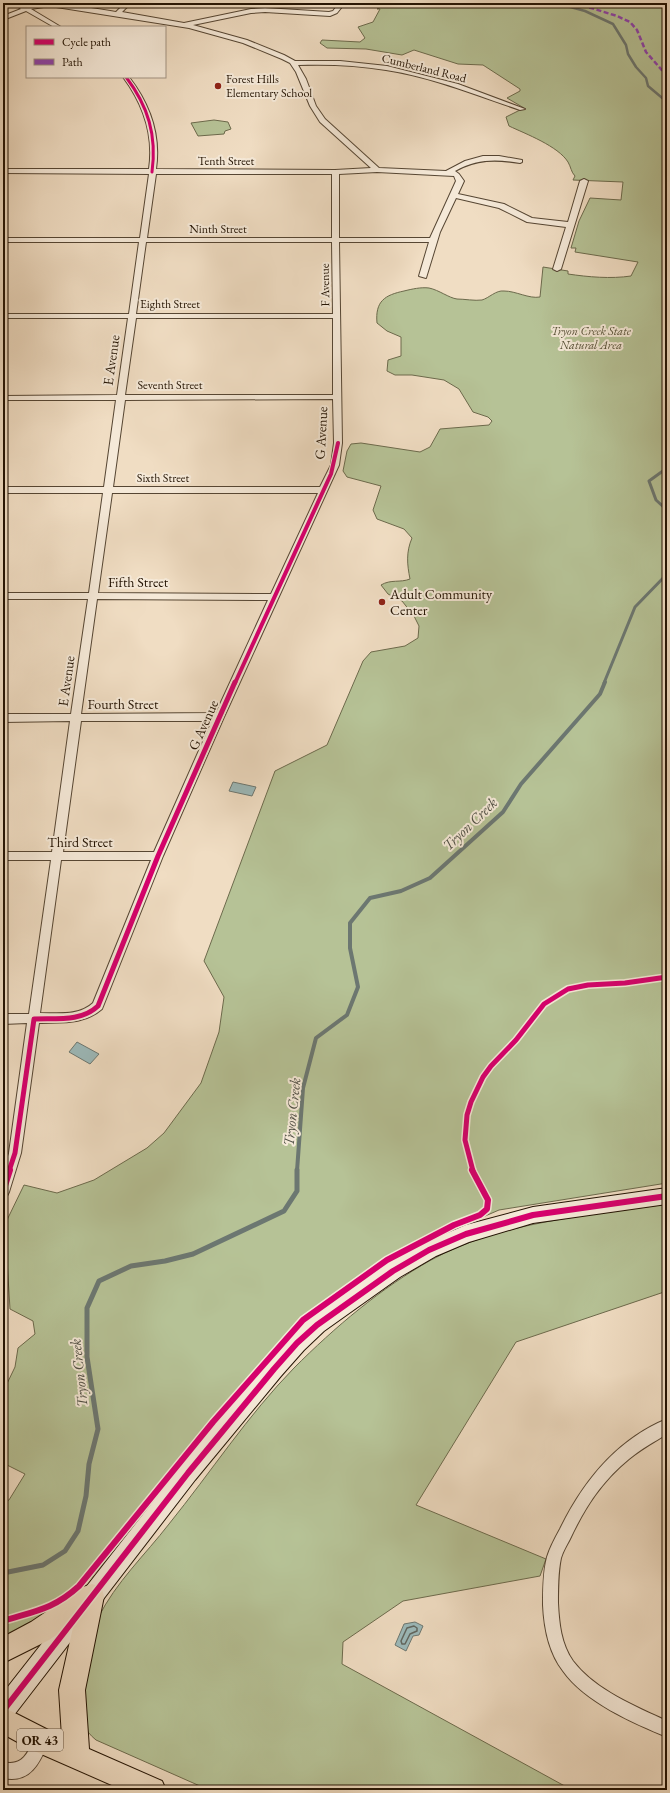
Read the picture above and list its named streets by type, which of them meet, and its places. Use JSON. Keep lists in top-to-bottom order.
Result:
{
  "streets": {
    "main road": ["OR 43"],
    "street": [
      "Cumberland Road",
      "Tenth Street",
      "Ninth Street",
      "F Avenue",
      "Eighth Street",
      "E Avenue",
      "Seventh Street",
      "G Avenue",
      "Sixth Street",
      "Fifth Street",
      "Fourth Street",
      "Third Street"
    ]
  },
  "crossings": [
    ["Tenth Street", "F Avenue"],
    ["Tenth Street", "E Avenue"],
    ["Ninth Street", "F Avenue"],
    ["Ninth Street", "E Avenue"],
    ["F Avenue", "Eighth Street"],
    ["F Avenue", "Seventh Street"],
    ["F Avenue", "G Avenue"],
    ["Eighth Street", "E Avenue"],
    ["E Avenue", "Seventh Street"],
    ["E Avenue", "G Avenue"],
    ["E Avenue", "Sixth Street"],
    ["E Avenue", "Fifth Street"],
    ["E Avenue", "Fourth Street"],
    ["E Avenue", "Third Street"],
    ["Seventh Street", "G Avenue"],
    ["G Avenue", "Sixth Street"],
    ["G Avenue", "Fifth Street"],
    ["G Avenue", "Fourth Street"],
    ["G Avenue", "Third Street"]
  ],
  "water": ["Tryon Creek"],
  "parks": ["Tryon Creek State Natural Area"],
  "places": ["Forest Hills Elementary School", "Adult Community Center"],
  "legend": ["Cycle path", "Path"]
}
